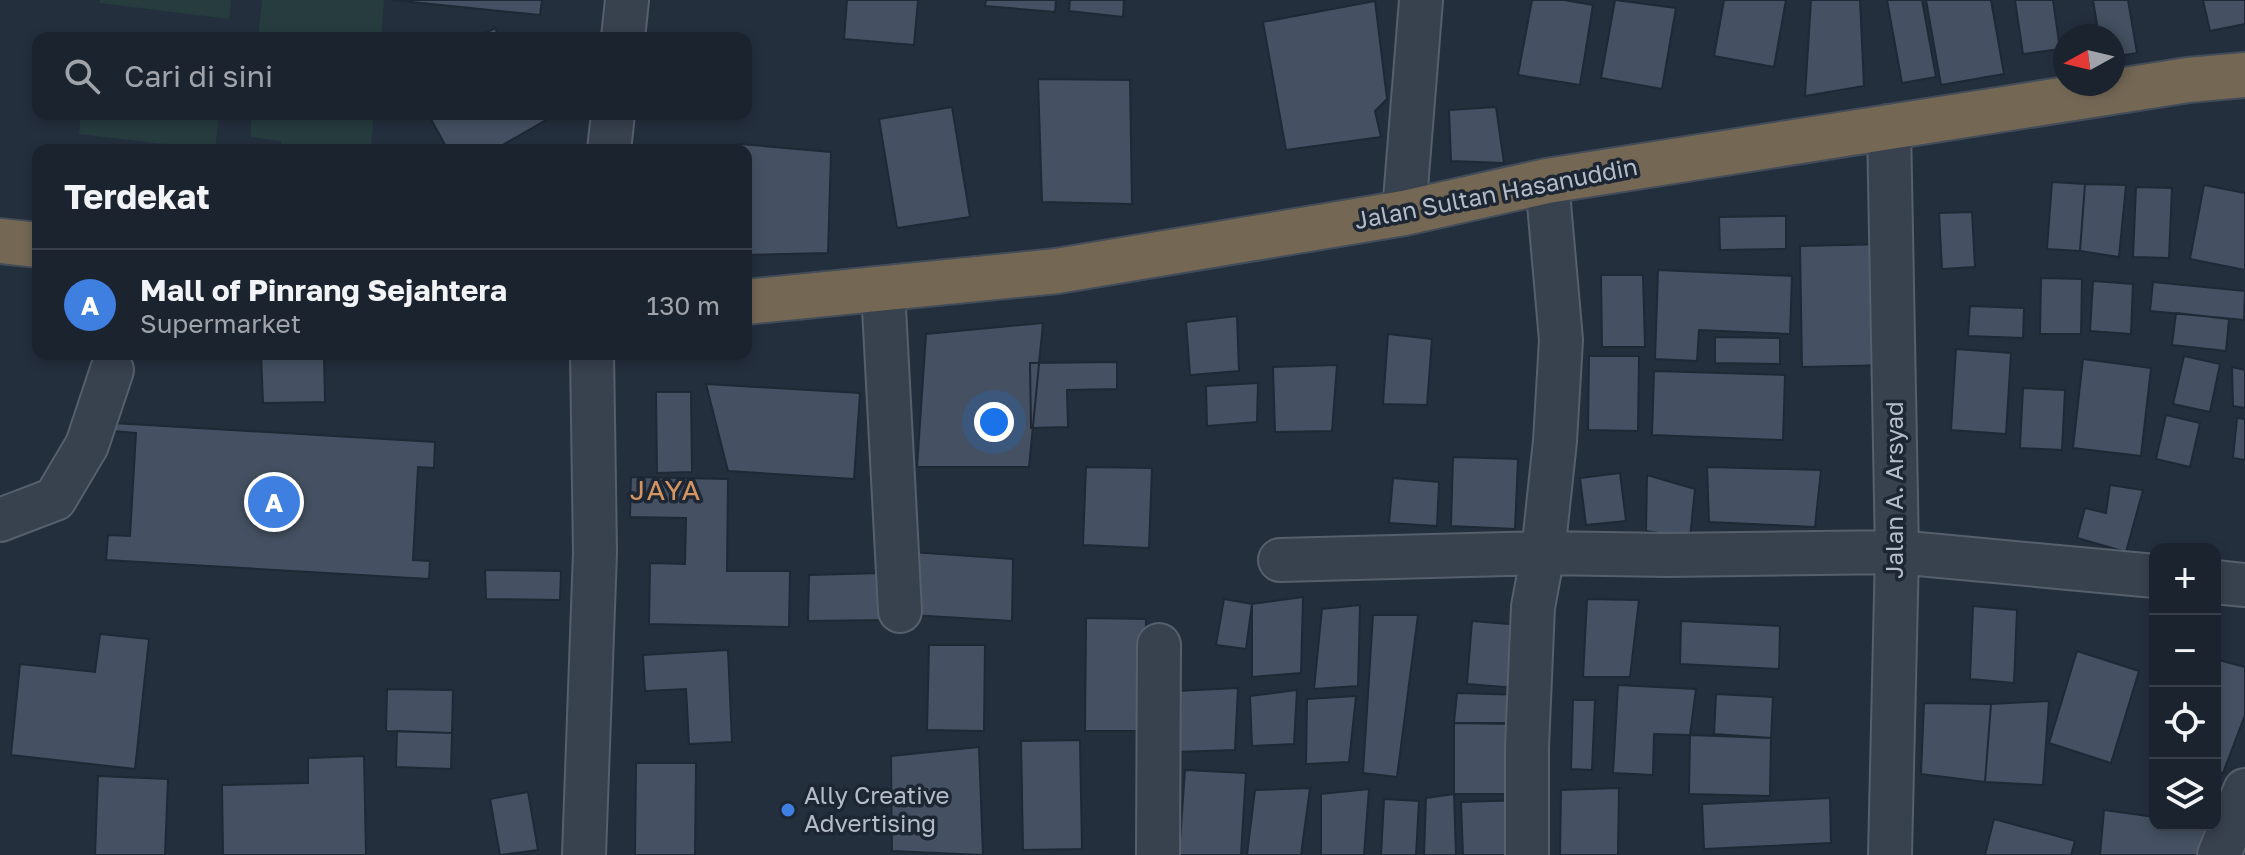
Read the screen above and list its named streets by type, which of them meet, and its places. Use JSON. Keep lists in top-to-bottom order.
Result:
{
  "streets": {
    "highway": ["Jalan Sultan Hasanuddin"],
    "street": ["Jalan A. Arsyad"]
  },
  "crossings": [
    ["Jalan Sultan Hasanuddin", "Jalan A. Arsyad"]
  ],
  "districts": ["JAYA"],
  "places": ["Ally Creative Advertising"],
  "north": "left",
  "page": {
    "search": "Cari di sini",
    "heading": "Terdekat",
    "list": [
      {
        "mark": "A",
        "name": "Mall of Pinrang Sejahtera",
        "note": "Supermarket",
        "value": "130 m"
      }
    ],
    "pins": "A",
    "map_buttons": ["+", "−"]
  }
}
